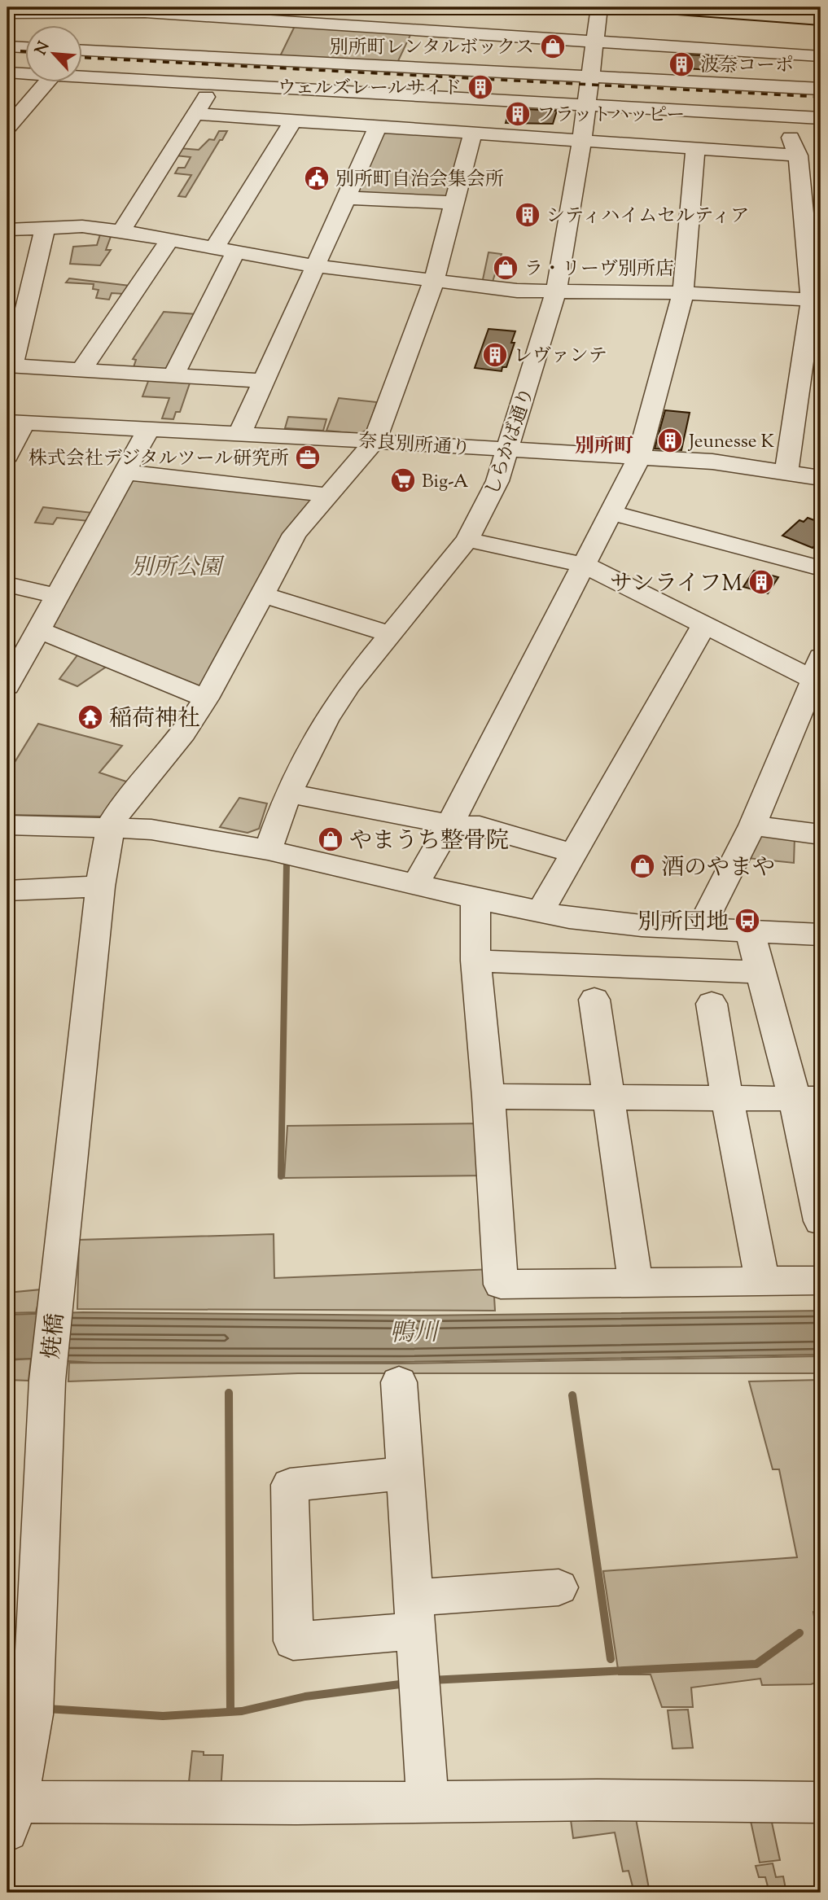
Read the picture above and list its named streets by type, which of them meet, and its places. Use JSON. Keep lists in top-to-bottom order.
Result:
{
  "streets": {
    "street": ["しらかば通り", "奈良別所通り", "焼橋"]
  },
  "crossings": [
    ["しらかば通り", "奈良別所通り"]
  ],
  "districts": ["別所町"],
  "water": ["鴨川"],
  "parks": ["別所公園"],
  "places": {
    "shop": [
      "別所町レンタルボックス",
      "ラ・リーヴ別所店",
      "やまうち整骨院",
      "酒のやまや"
    ],
    "building": [
      "波奈コーポ",
      "ウェルズレールサイド",
      "フラットハッピー",
      "シティハイムセルティア",
      "レヴァンテ",
      "Jeunesse K",
      "サンライフM"
    ],
    "public building": ["別所町自治会集会所"],
    "office": ["株式会社デジタルツール研究所"],
    "supermarket": ["Big-A"],
    "temple": ["稲荷神社"],
    "bus stop": ["別所団地"]
  },
  "north": "top left"
}
